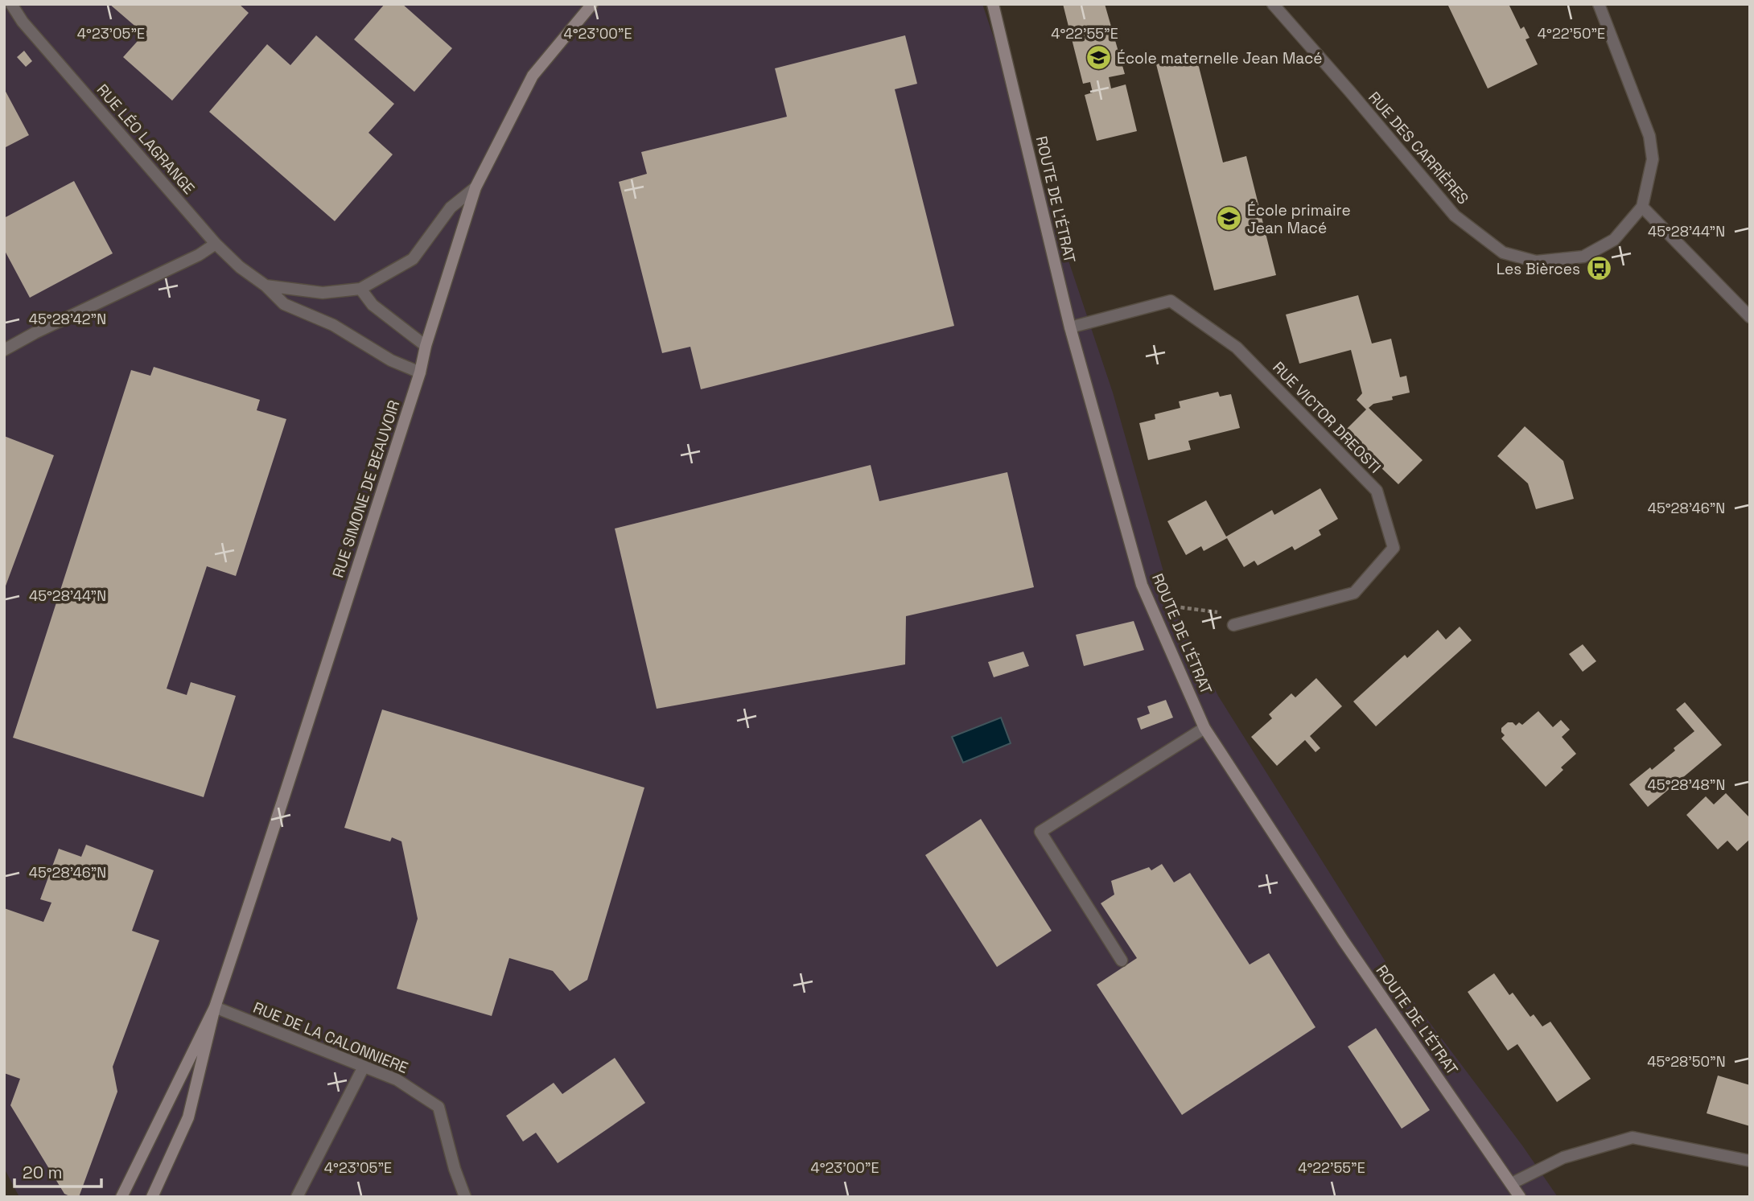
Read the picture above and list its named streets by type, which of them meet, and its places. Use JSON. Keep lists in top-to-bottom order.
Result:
{
  "streets": {
    "main road": ["ROUTE DE L'ÉTRAT", "RUE SIMONE DE BEAUVOIR"],
    "street": [
      "RUE LÉO LAGRANGE",
      "RUE DES CARRIÈRES",
      "RUE VICTOR DREOSTI",
      "RUE DE LA CALONNIERE"
    ]
  },
  "crossings": [
    ["RUE LÉO LAGRANGE", "RUE SIMONE DE BEAUVOIR"],
    ["ROUTE DE L'ÉTRAT", "RUE VICTOR DREOSTI"],
    ["RUE SIMONE DE BEAUVOIR", "RUE DE LA CALONNIERE"]
  ],
  "places": {
    "school or university": ["École maternelle Jean Macé", "École primaire Jean Macé"],
    "bus stop": ["Les Bièrces"]
  },
  "scale_bar": "20 m",
  "coordinates": [
    "4°23'05\"E",
    "4°23'00\"E",
    "4°22'55\"E",
    "4°22'50\"E",
    "45°28'44\"N",
    "45°28'42\"N",
    "45°28'46\"N",
    "45°28'48\"N",
    "45°28'50\"N"
  ]
}
